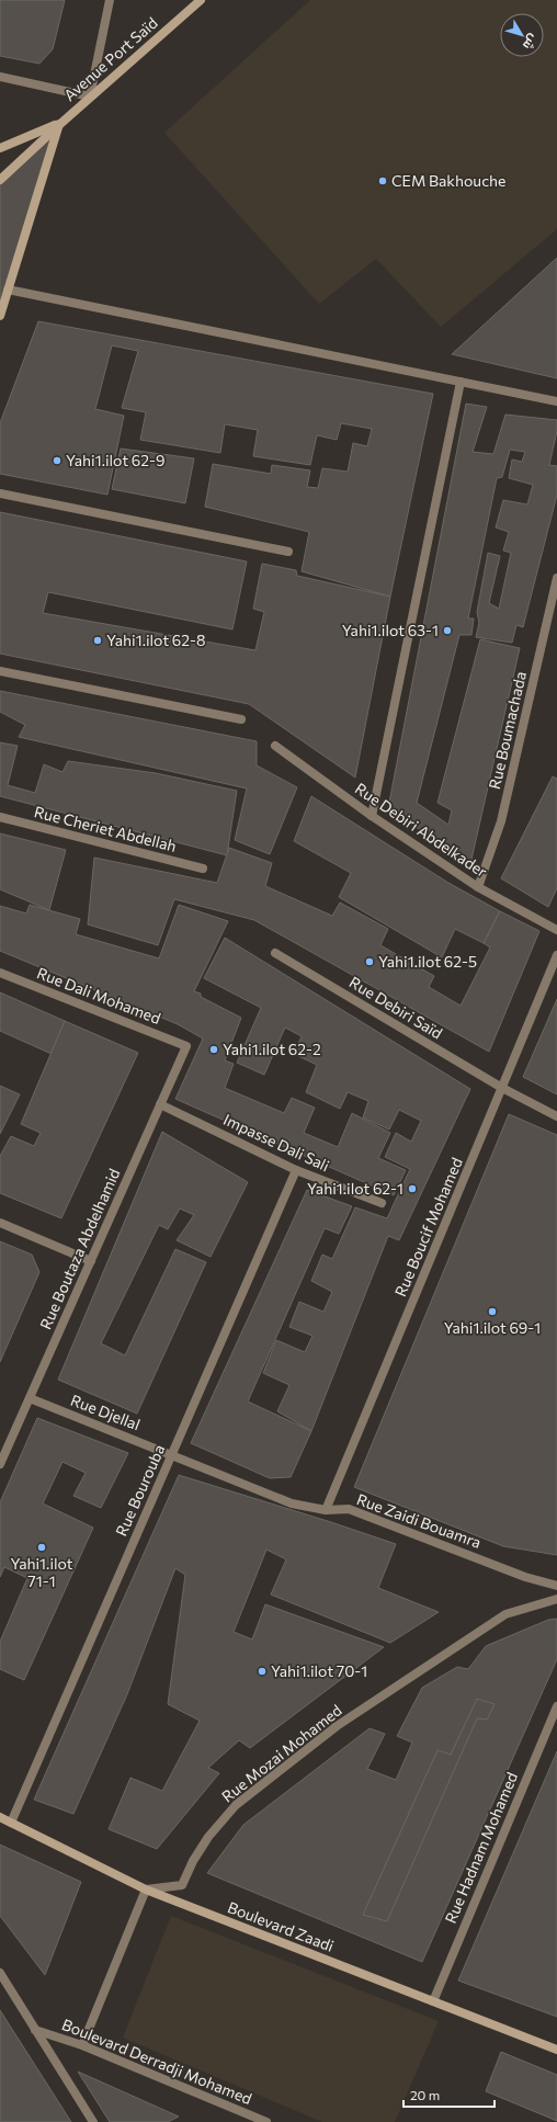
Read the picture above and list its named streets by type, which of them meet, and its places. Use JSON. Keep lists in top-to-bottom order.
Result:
{
  "streets": {
    "street": [
      "Avenue Port Saïd",
      "Rue Boumachada",
      "Rue Cheriet Abdellah",
      "Rue Debiri Abdelkader",
      "Rue Dali Mohamed",
      "Rue Debiri Saïd",
      "Impasse Dali Sali",
      "Rue Boucif Mohamed",
      "Rue Boutaza Abdelhamid",
      "Rue Djellal",
      "Rue Bourouba",
      "Rue Zaidi Bouamra",
      "Rue Mozai Mohamed",
      "Rue Hadnam Mohamed",
      "Boulevard Zaadi",
      "Boulevard Derradji Mohamed"
    ]
  },
  "crossings": [
    ["Rue Boumachada", "Rue Debiri Abdelkader"],
    ["Rue Dali Mohamed", "Rue Boutaza Abdelhamid"],
    ["Rue Debiri Saïd", "Rue Boucif Mohamed"],
    ["Impasse Dali Sali", "Rue Boutaza Abdelhamid"],
    ["Impasse Dali Sali", "Rue Bourouba"],
    ["Rue Boucif Mohamed", "Rue Zaidi Bouamra"],
    ["Rue Boutaza Abdelhamid", "Rue Djellal"],
    ["Rue Djellal", "Rue Bourouba"],
    ["Rue Djellal", "Rue Zaidi Bouamra"],
    ["Rue Bourouba", "Rue Zaidi Bouamra"],
    ["Rue Bourouba", "Boulevard Zaadi"],
    ["Rue Mozai Mohamed", "Boulevard Zaadi"],
    ["Rue Hadnam Mohamed", "Boulevard Zaadi"]
  ],
  "places": [
    "CEM Bakhouche",
    "Yahi1.ilot 62-9",
    "Yahi1.ilot 63-1",
    "Yahi1.ilot 62-8",
    "Yahi1.ilot 62-5",
    "Yahi1.ilot 62-2",
    "Yahi1.ilot 62-1",
    "Yahi1.ilot 69-1",
    "Yahi1.ilot 71-1",
    "Yahi1.ilot 70-1"
  ],
  "scale_bar": "20 m",
  "north": "bottom right"
}
